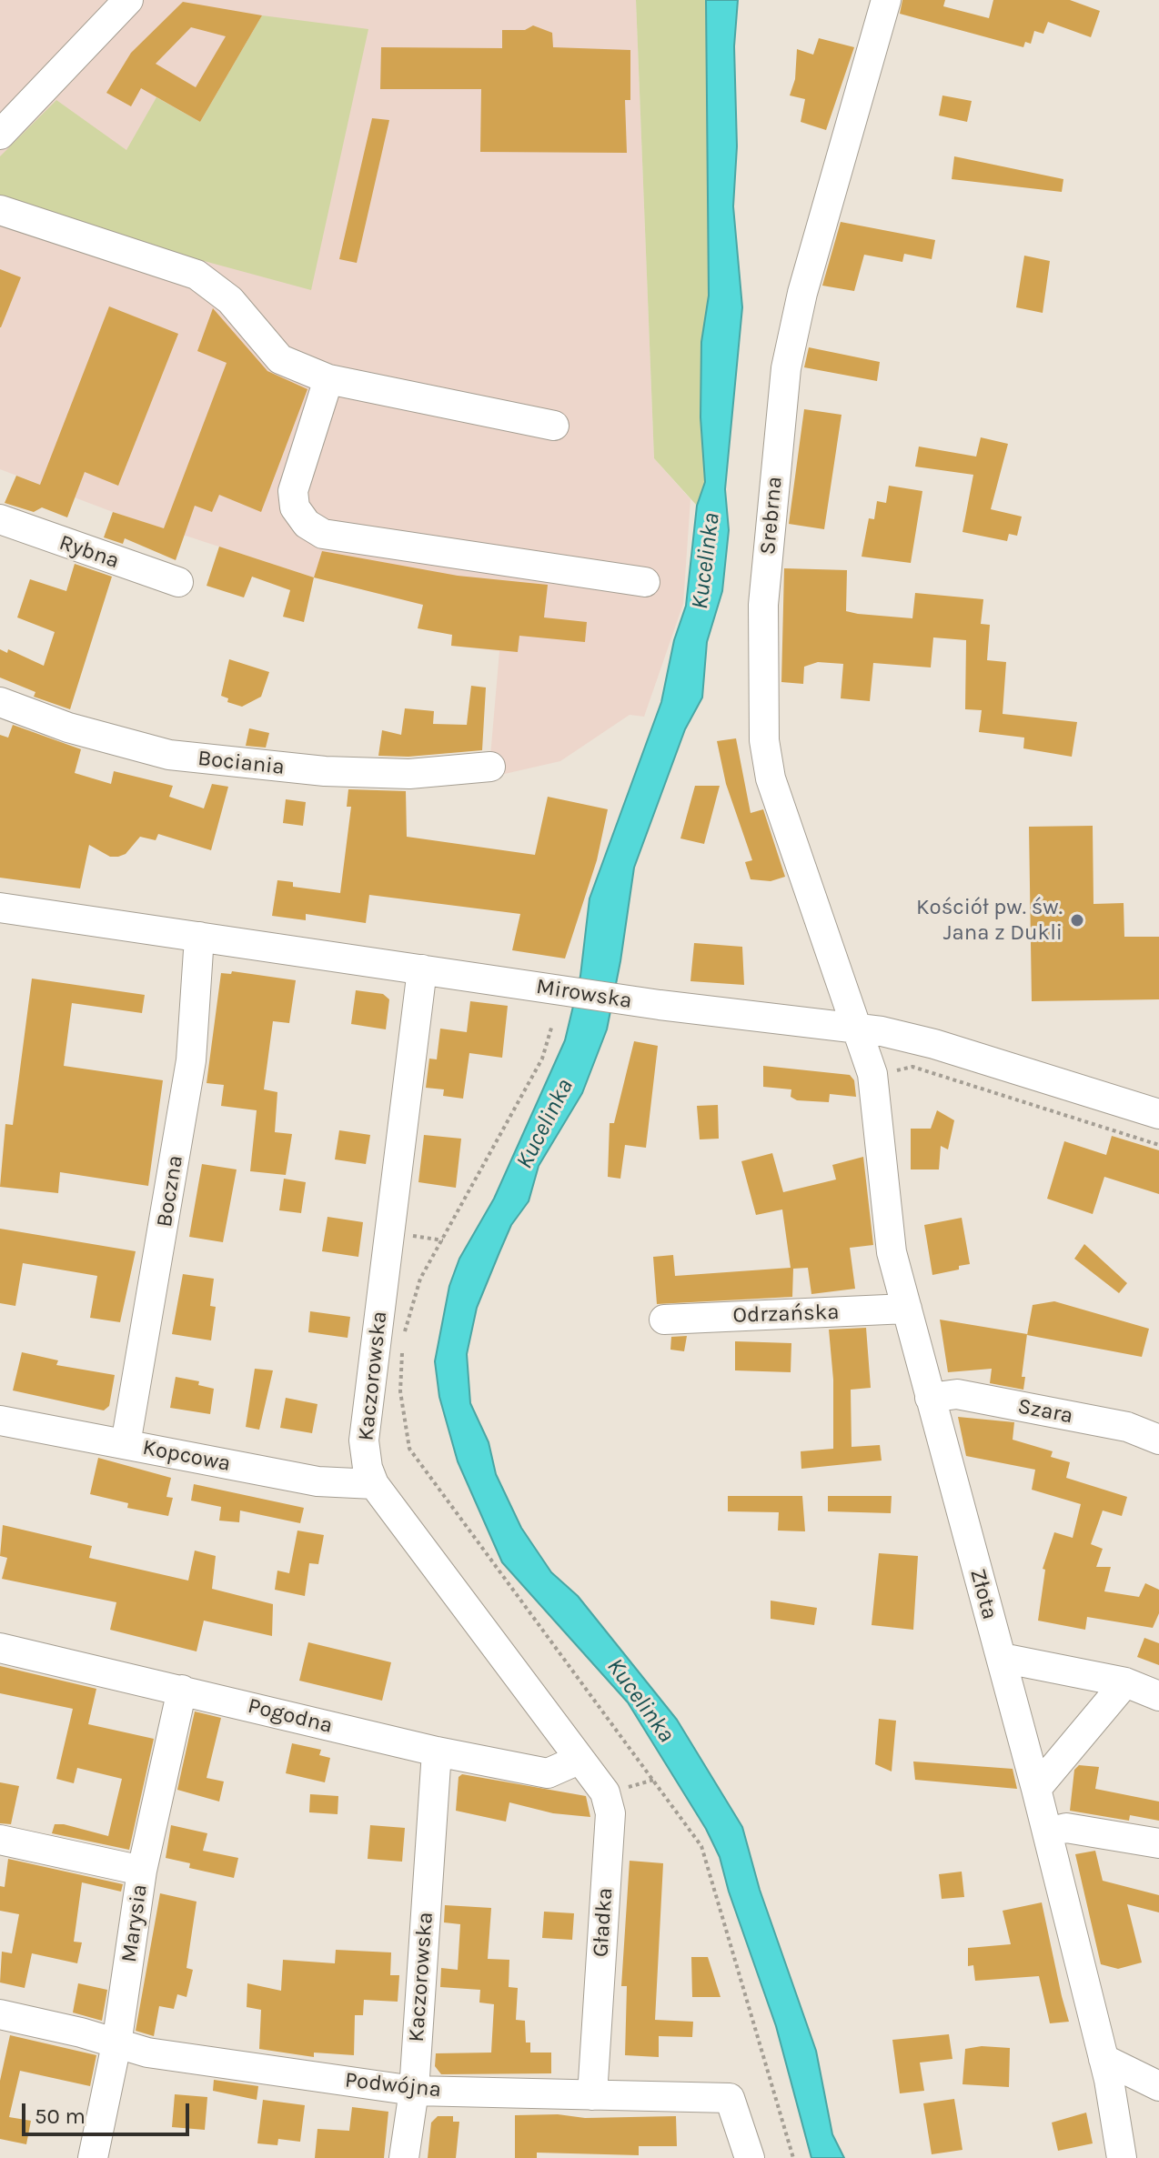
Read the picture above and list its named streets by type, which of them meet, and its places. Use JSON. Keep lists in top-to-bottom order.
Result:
{
  "streets": {
    "street": [
      "Srebrna",
      "Rybna",
      "Bociania",
      "Mirowska",
      "Boczna",
      "Odrzańska",
      "Kaczorowska",
      "Szara",
      "Kopcowa",
      "Złota",
      "Pogodna",
      "Gładka",
      "Marysia",
      "Podwójna"
    ]
  },
  "crossings": [
    ["Srebrna", "Mirowska"],
    ["Srebrna", "Złota"],
    ["Mirowska", "Boczna"],
    ["Mirowska", "Kaczorowska"],
    ["Mirowska", "Złota"],
    ["Boczna", "Kopcowa"],
    ["Odrzańska", "Złota"],
    ["Kaczorowska", "Kopcowa"],
    ["Kaczorowska", "Pogodna"],
    ["Kaczorowska", "Gładka"],
    ["Kaczorowska", "Podwójna"],
    ["Szara", "Złota"],
    ["Pogodna", "Gładka"],
    ["Pogodna", "Marysia"],
    ["Gładka", "Podwójna"],
    ["Marysia", "Podwójna"]
  ],
  "water": ["Kucelinka"],
  "places": ["Kościół pw. św. Jana z Dukli"],
  "scale_bar": "50 m"
}
